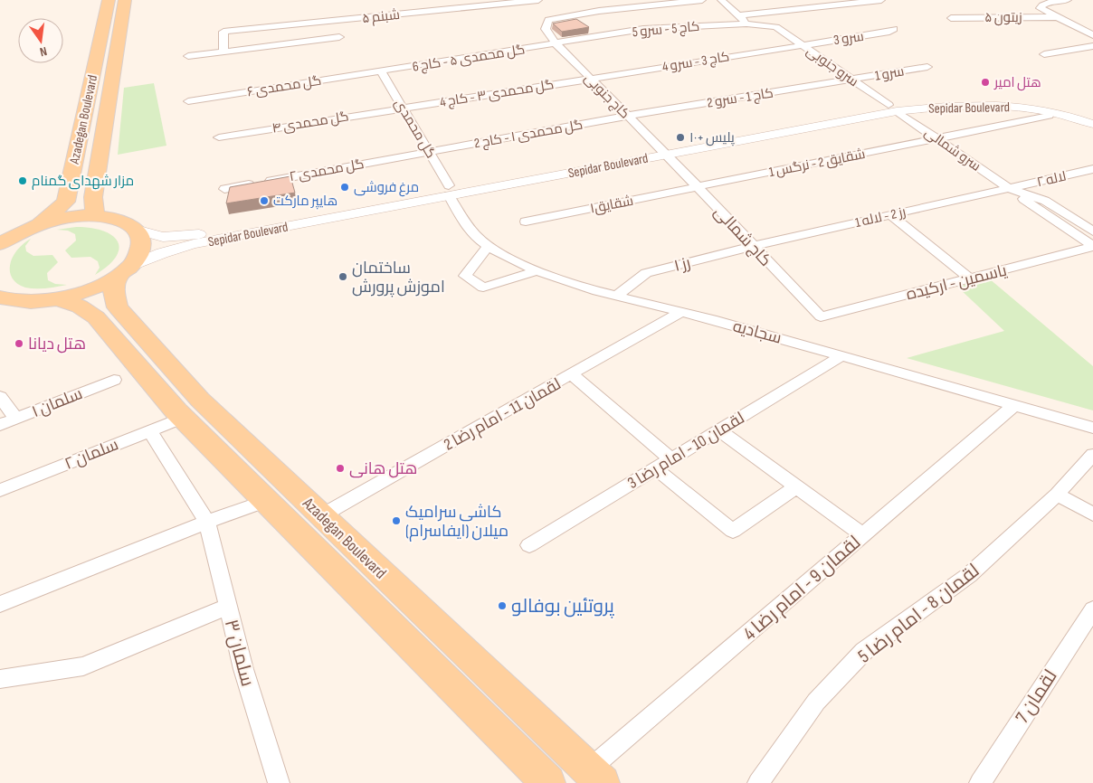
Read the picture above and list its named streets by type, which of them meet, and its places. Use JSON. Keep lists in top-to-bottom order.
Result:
{
  "streets": {
    "main road": ["Azadegan Boulevard"],
    "street": [
      "شبنم ۵",
      "زیتون ۵",
      "کاج 5 - سرو 5",
      "سرو 3",
      "گل محمدی ۵ - کاج 6",
      "کاج 3 - سرو 4",
      "سرو جنوبی",
      "سرو 1",
      "گل محمدی ۶",
      "گل محمدی ۳ - کاج 4",
      "کاج جنوبی",
      "کاج 1 - سرو 2",
      "Sepidar Boulevard",
      "گل محمدی ۴",
      "گل محمدی",
      "گل محمدی ۱ - کاج 2",
      "سرو شمالی",
      "شقایق 2 - نرگس 1",
      "گل محمدی ۲",
      "لاله ۲",
      "شقایق۱",
      "رز 2 - لاله 1",
      "کاج شمالی",
      "رز ۱",
      "یاسمین - ارکیده",
      "سجادیه",
      "سلمان ۱",
      "لقمان 11 - امام رضا 2",
      "لقمان 10 - امام رضا 3",
      "سلمان ۲",
      "لقمان 9 - امام رضا 4",
      "لقمان 8 - امام رضا 5",
      "سلمان ۳",
      "لقمان 7"
    ]
  },
  "crossings": [
    ["کاج 5 - سرو 5", "گل محمدی ۵ - کاج 6"],
    ["کاج 5 - سرو 5", "سرو جنوبی"],
    ["کاج 5 - سرو 5", "کاج جنوبی"],
    ["سرو 3", "کاج 3 - سرو 4"],
    ["سرو 3", "سرو جنوبی"],
    ["گل محمدی ۵ - کاج 6", "گل محمدی ۶"],
    ["گل محمدی ۵ - کاج 6", "کاج جنوبی"],
    ["گل محمدی ۵ - کاج 6", "گل محمدی"],
    ["کاج 3 - سرو 4", "سرو جنوبی"],
    ["کاج 3 - سرو 4", "گل محمدی ۳ - کاج 4"],
    ["کاج 3 - سرو 4", "کاج جنوبی"],
    ["سرو جنوبی", "سرو 1"],
    ["سرو جنوبی", "کاج 1 - سرو 2"],
    ["سرو جنوبی", "Sepidar Boulevard"],
    ["سرو جنوبی", "سرو شمالی"],
    ["سرو 1", "کاج 1 - سرو 2"],
    ["گل محمدی ۶", "گل محمدی"],
    ["گل محمدی ۳ - کاج 4", "کاج جنوبی"],
    ["گل محمدی ۳ - کاج 4", "گل محمدی ۴"],
    ["گل محمدی ۳ - کاج 4", "گل محمدی"],
    ["کاج جنوبی", "کاج 1 - سرو 2"],
    ["کاج جنوبی", "Sepidar Boulevard"],
    ["کاج جنوبی", "گل محمدی ۱ - کاج 2"],
    ["کاج جنوبی", "کاج شمالی"],
    ["کاج 1 - سرو 2", "گل محمدی ۱ - کاج 2"],
    ["Sepidar Boulevard", "Azadegan Boulevard"],
    ["Sepidar Boulevard", "گل محمدی"],
    ["Sepidar Boulevard", "سرو شمالی"],
    ["Sepidar Boulevard", "کاج شمالی"],
    ["Sepidar Boulevard", "سجادیه"],
    ["Azadegan Boulevard", "لقمان 11 - امام رضا 2"],
    ["Azadegan Boulevard", "سلمان ۲"],
    ["Azadegan Boulevard", "لقمان 9 - امام رضا 4"],
    ["گل محمدی ۴", "گل محمدی"],
    ["گل محمدی", "گل محمدی ۱ - کاج 2"],
    ["گل محمدی", "گل محمدی ۲"],
    ["گل محمدی", "سجادیه"],
    ["گل محمدی ۱ - کاج 2", "گل محمدی ۲"],
    ["سرو شمالی", "شقایق 2 - نرگس 1"],
    ["سرو شمالی", "لاله ۲"],
    ["سرو شمالی", "رز 2 - لاله 1"],
    ["سرو شمالی", "یاسمین - ارکیده"],
    ["شقایق 2 - نرگس 1", "شقایق۱"],
    ["شقایق 2 - نرگس 1", "کاج شمالی"],
    ["لاله ۲", "رز 2 - لاله 1"],
    ["شقایق۱", "کاج شمالی"],
    ["رز 2 - لاله 1", "کاج شمالی"],
    ["رز 2 - لاله 1", "رز ۱"],
    ["کاج شمالی", "رز ۱"],
    ["کاج شمالی", "یاسمین - ارکیده"],
    ["رز ۱", "سجادیه"],
    ["سجادیه", "لقمان 11 - امام رضا 2"],
    ["سجادیه", "لقمان 10 - امام رضا 3"],
    ["سجادیه", "لقمان 9 - امام رضا 4"],
    ["سلمان ۲", "سلمان ۳"]
  ],
  "places": [
    "هتل امیر",
    "پلیس +۱۰",
    "مزار شهدای گمنام",
    "مرغ فروشی",
    "هایپر مارکت",
    "ساختمان اموزش پرورش",
    "هتل دیانا",
    "هتل هانی",
    "کاشی سرامیک میلان (ایفاسرام)",
    "پروتئین بوفالو"
  ],
  "north": "bottom"
}
